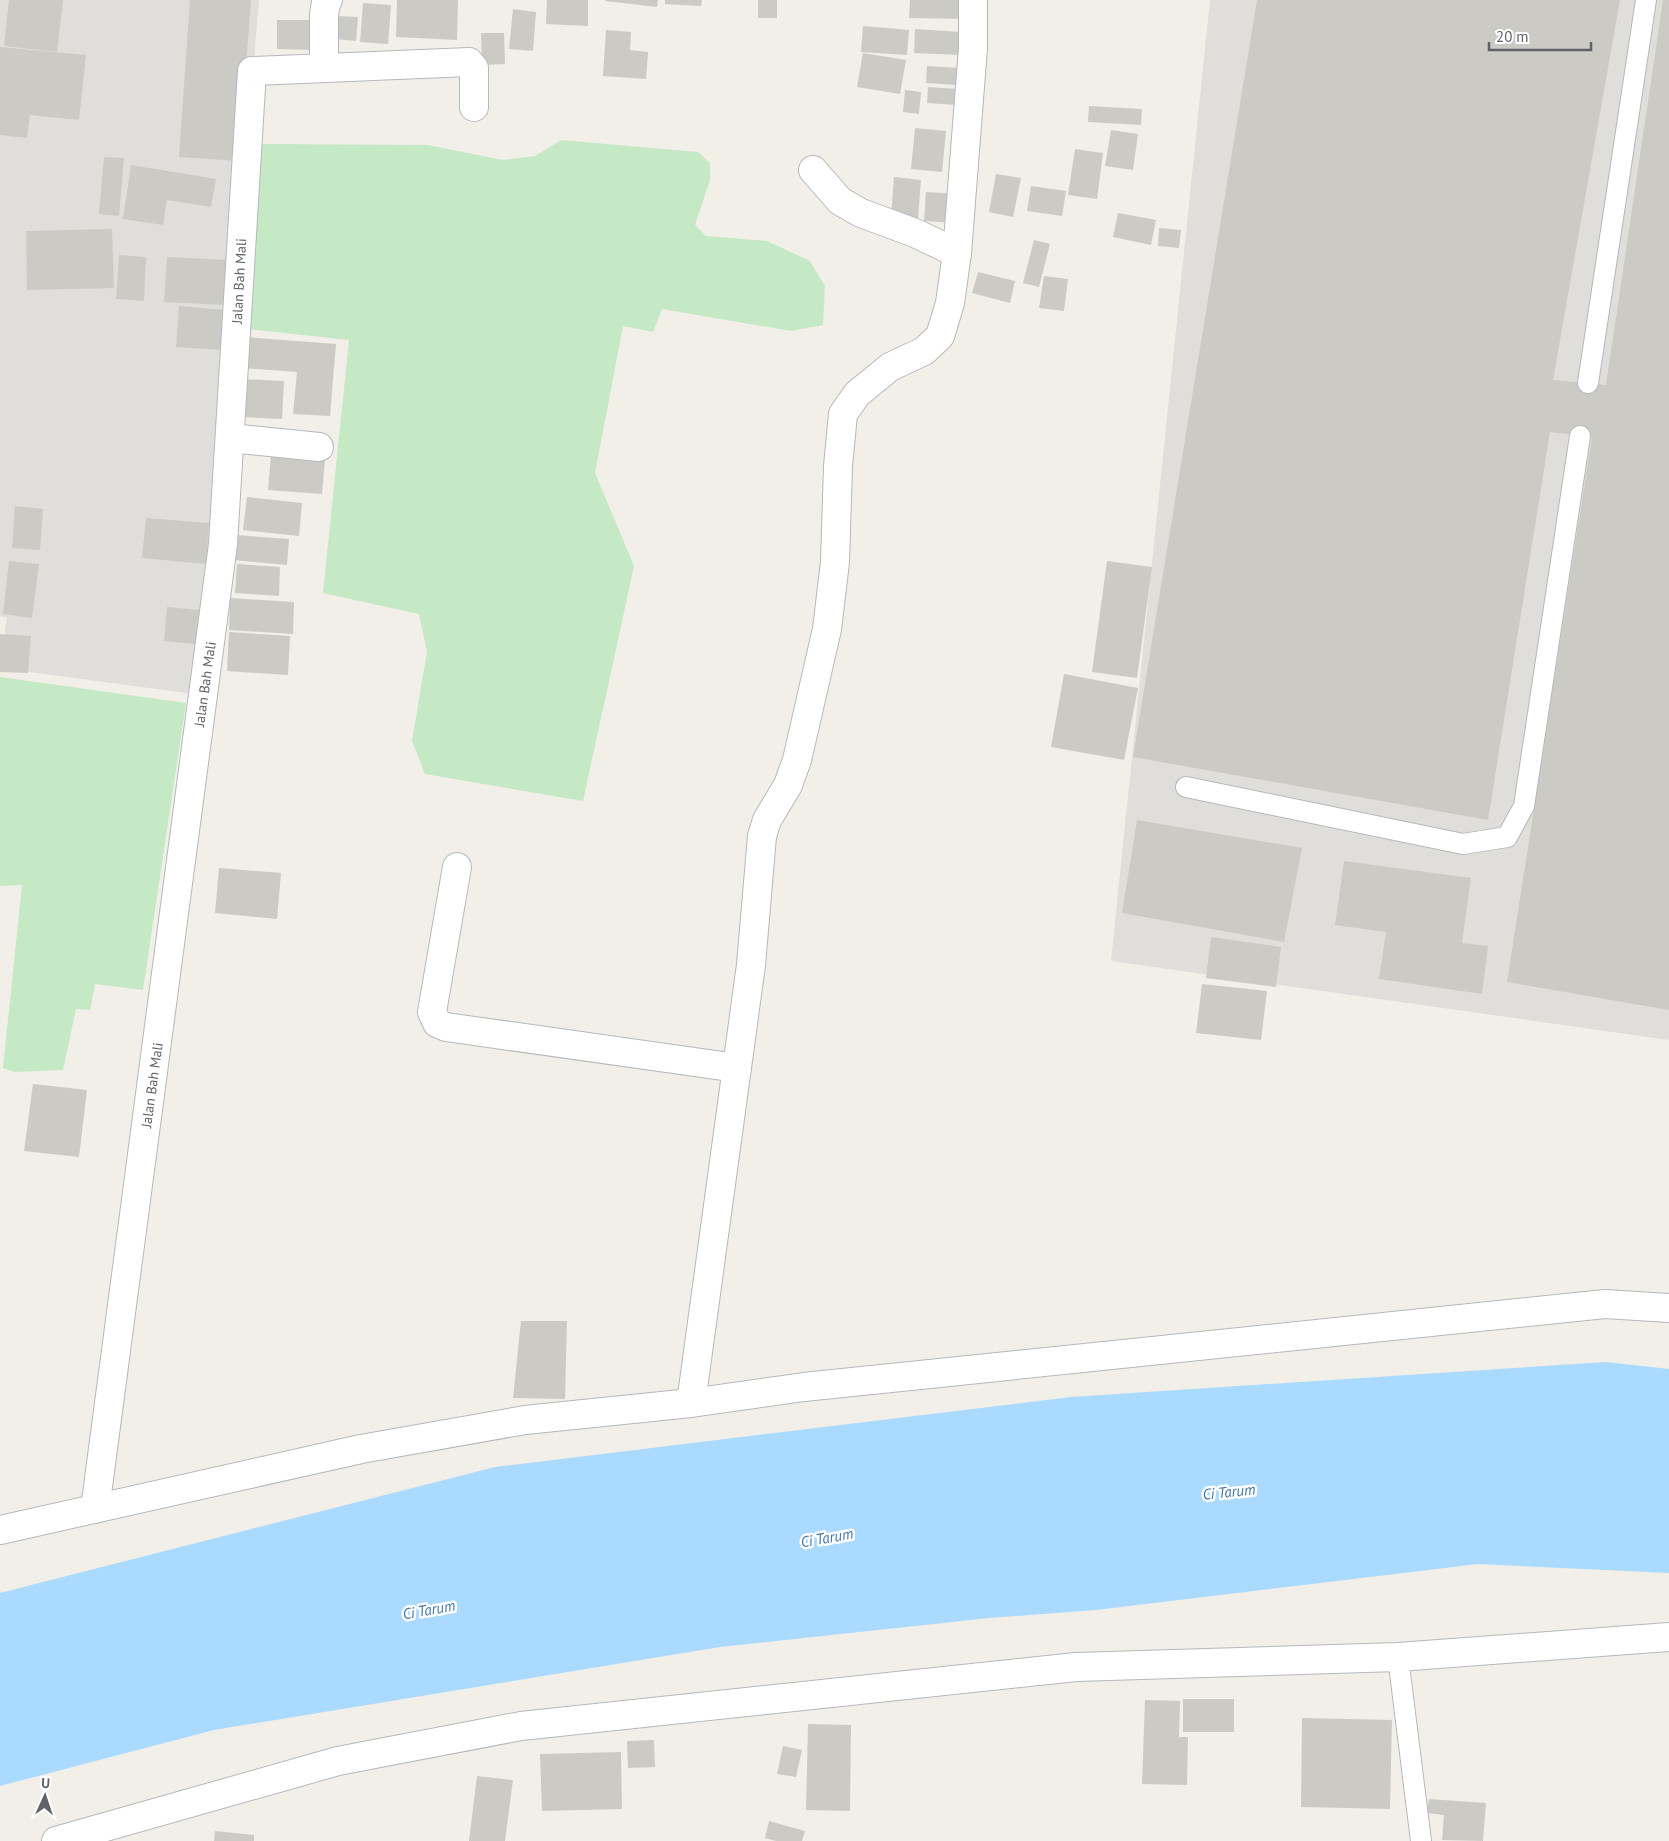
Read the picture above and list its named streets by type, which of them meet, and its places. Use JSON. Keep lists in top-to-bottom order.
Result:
{
  "streets": {
    "street": ["Jalan Bah Mali"]
  },
  "water": ["Ci Tarum"],
  "scale_bar": "20 m",
  "north": "top"
}
